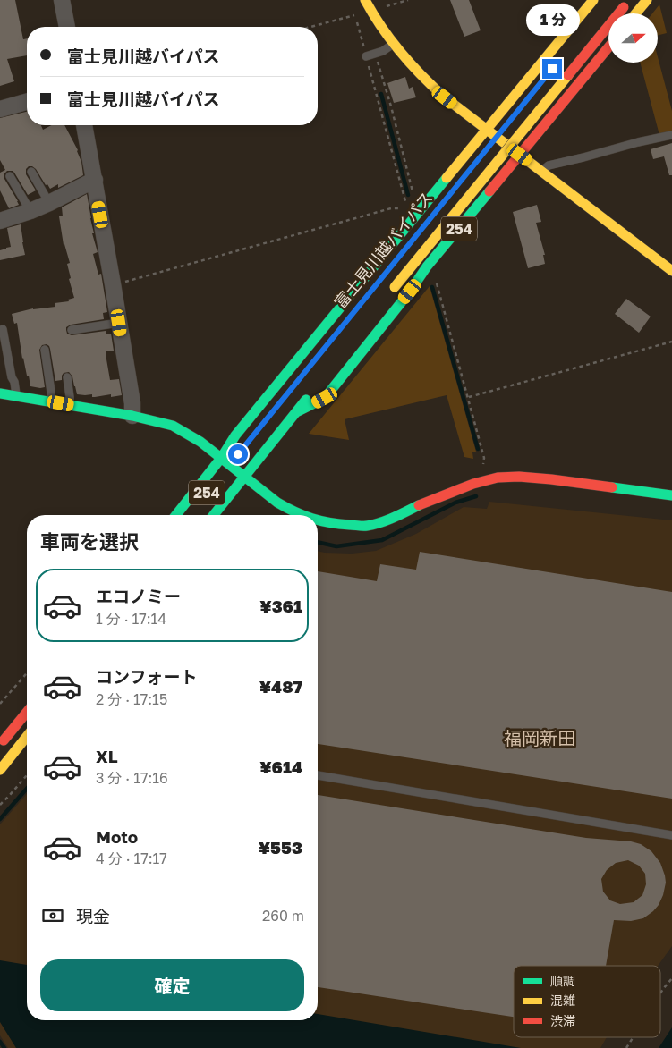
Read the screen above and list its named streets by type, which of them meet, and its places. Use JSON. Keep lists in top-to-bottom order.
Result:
{
  "streets": {
    "main road": ["254", "富士見川越バイパス"]
  },
  "districts": ["福岡新田"],
  "legend": ["順調", "混雑", "渋滞"],
  "north": "right",
  "page": {
    "bubble": "1 分",
    "banner": ["富士見川越バイパス", "富士見川越バイパス"],
    "heading": "車両を選択",
    "list": [
      {
        "name": "エコノミー",
        "note": "1 分 · 17:14",
        "value": "¥361"
      },
      {
        "name": "コンフォート",
        "note": "2 分 · 17:15",
        "value": "¥487"
      },
      {
        "name": "XL",
        "note": "3 分 · 17:16",
        "value": "¥614"
      },
      {
        "name": "Moto",
        "note": "4 分 · 17:17",
        "value": "¥553"
      }
    ],
    "pay": ["現金", "260 m"],
    "buttons": "確定"
  }
}
